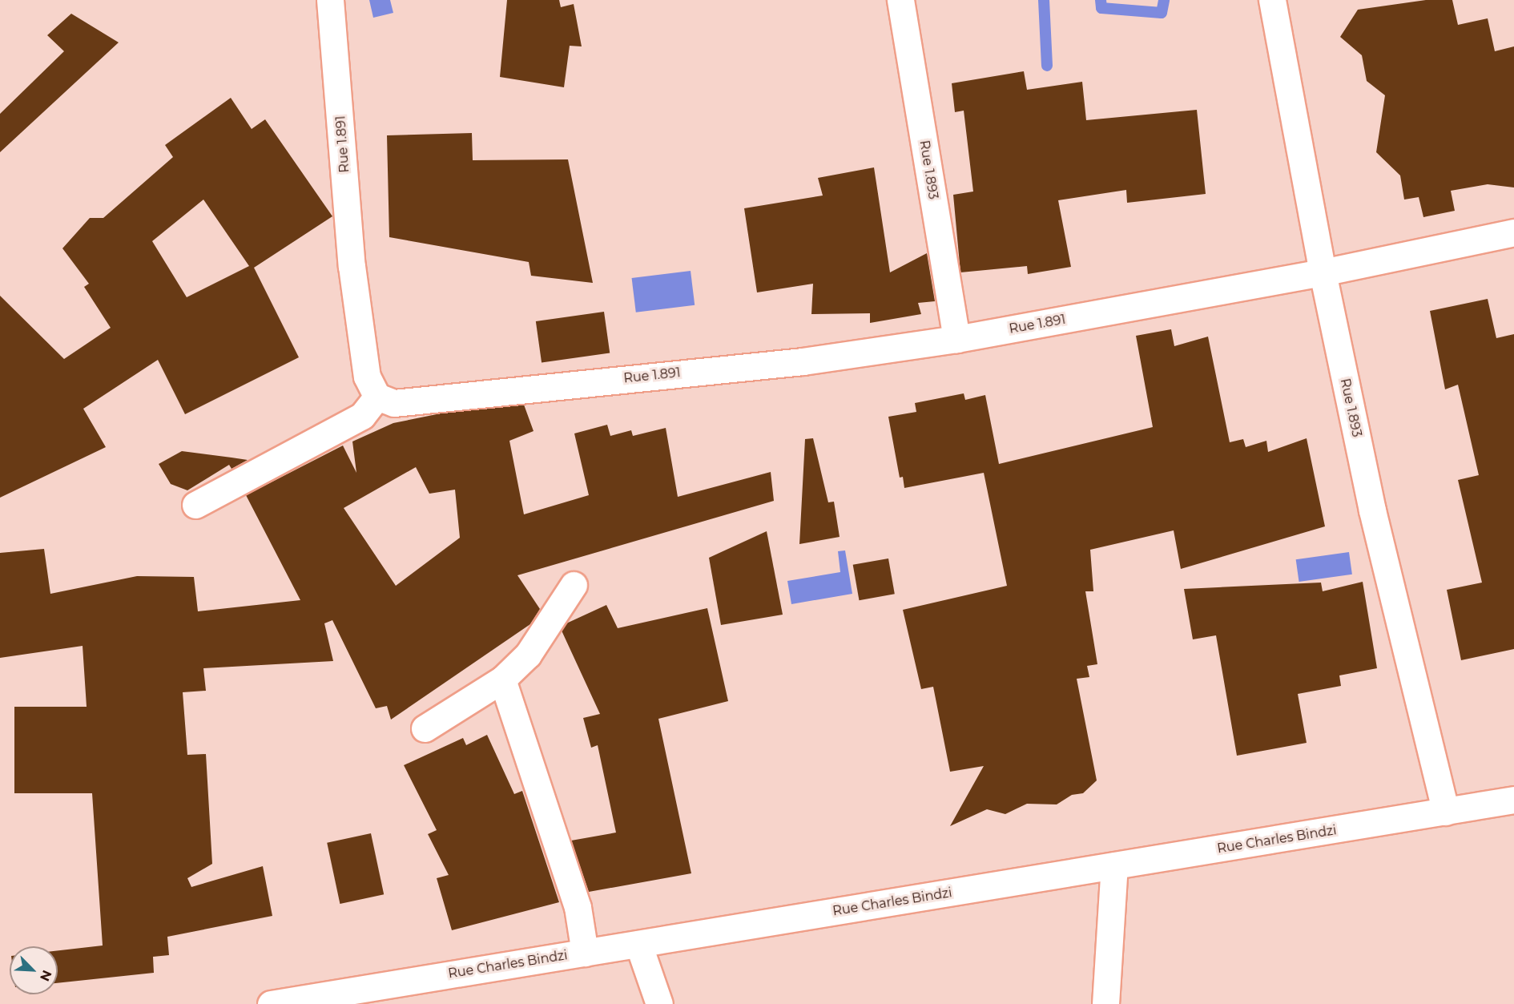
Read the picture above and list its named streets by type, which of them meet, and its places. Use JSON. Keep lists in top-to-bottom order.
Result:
{
  "streets": {
    "street": ["Rue 1.891", "Rue 1.893", "Rue Charles Bindzi"]
  },
  "crossings": [
    ["Rue 1.891", "Rue 1.893"],
    ["Rue 1.893", "Rue Charles Bindzi"]
  ],
  "north": "bottom right"
}
